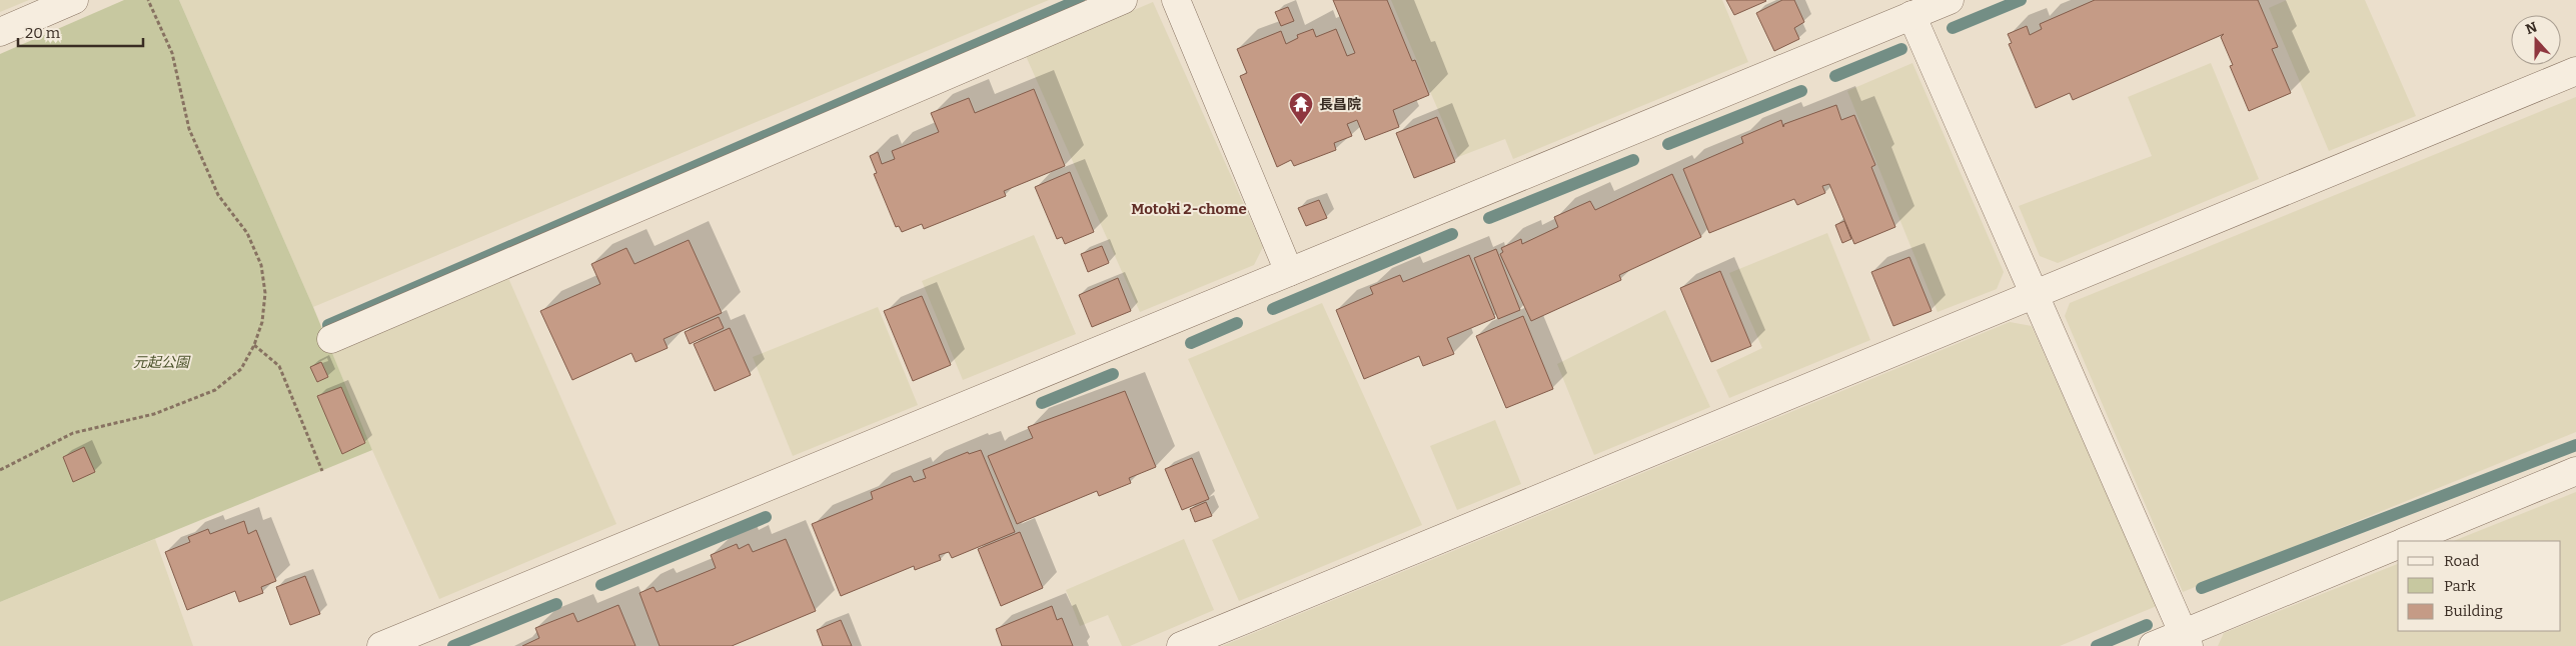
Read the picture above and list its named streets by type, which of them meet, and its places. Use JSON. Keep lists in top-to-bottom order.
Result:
{
  "districts": ["Motoki 2-chome"],
  "parks": ["元起公園"],
  "places": {
    "temple": ["長昌院"]
  },
  "legend": ["Road", "Park", "Building"],
  "scale_bar": "20 m",
  "north": "top"
}
